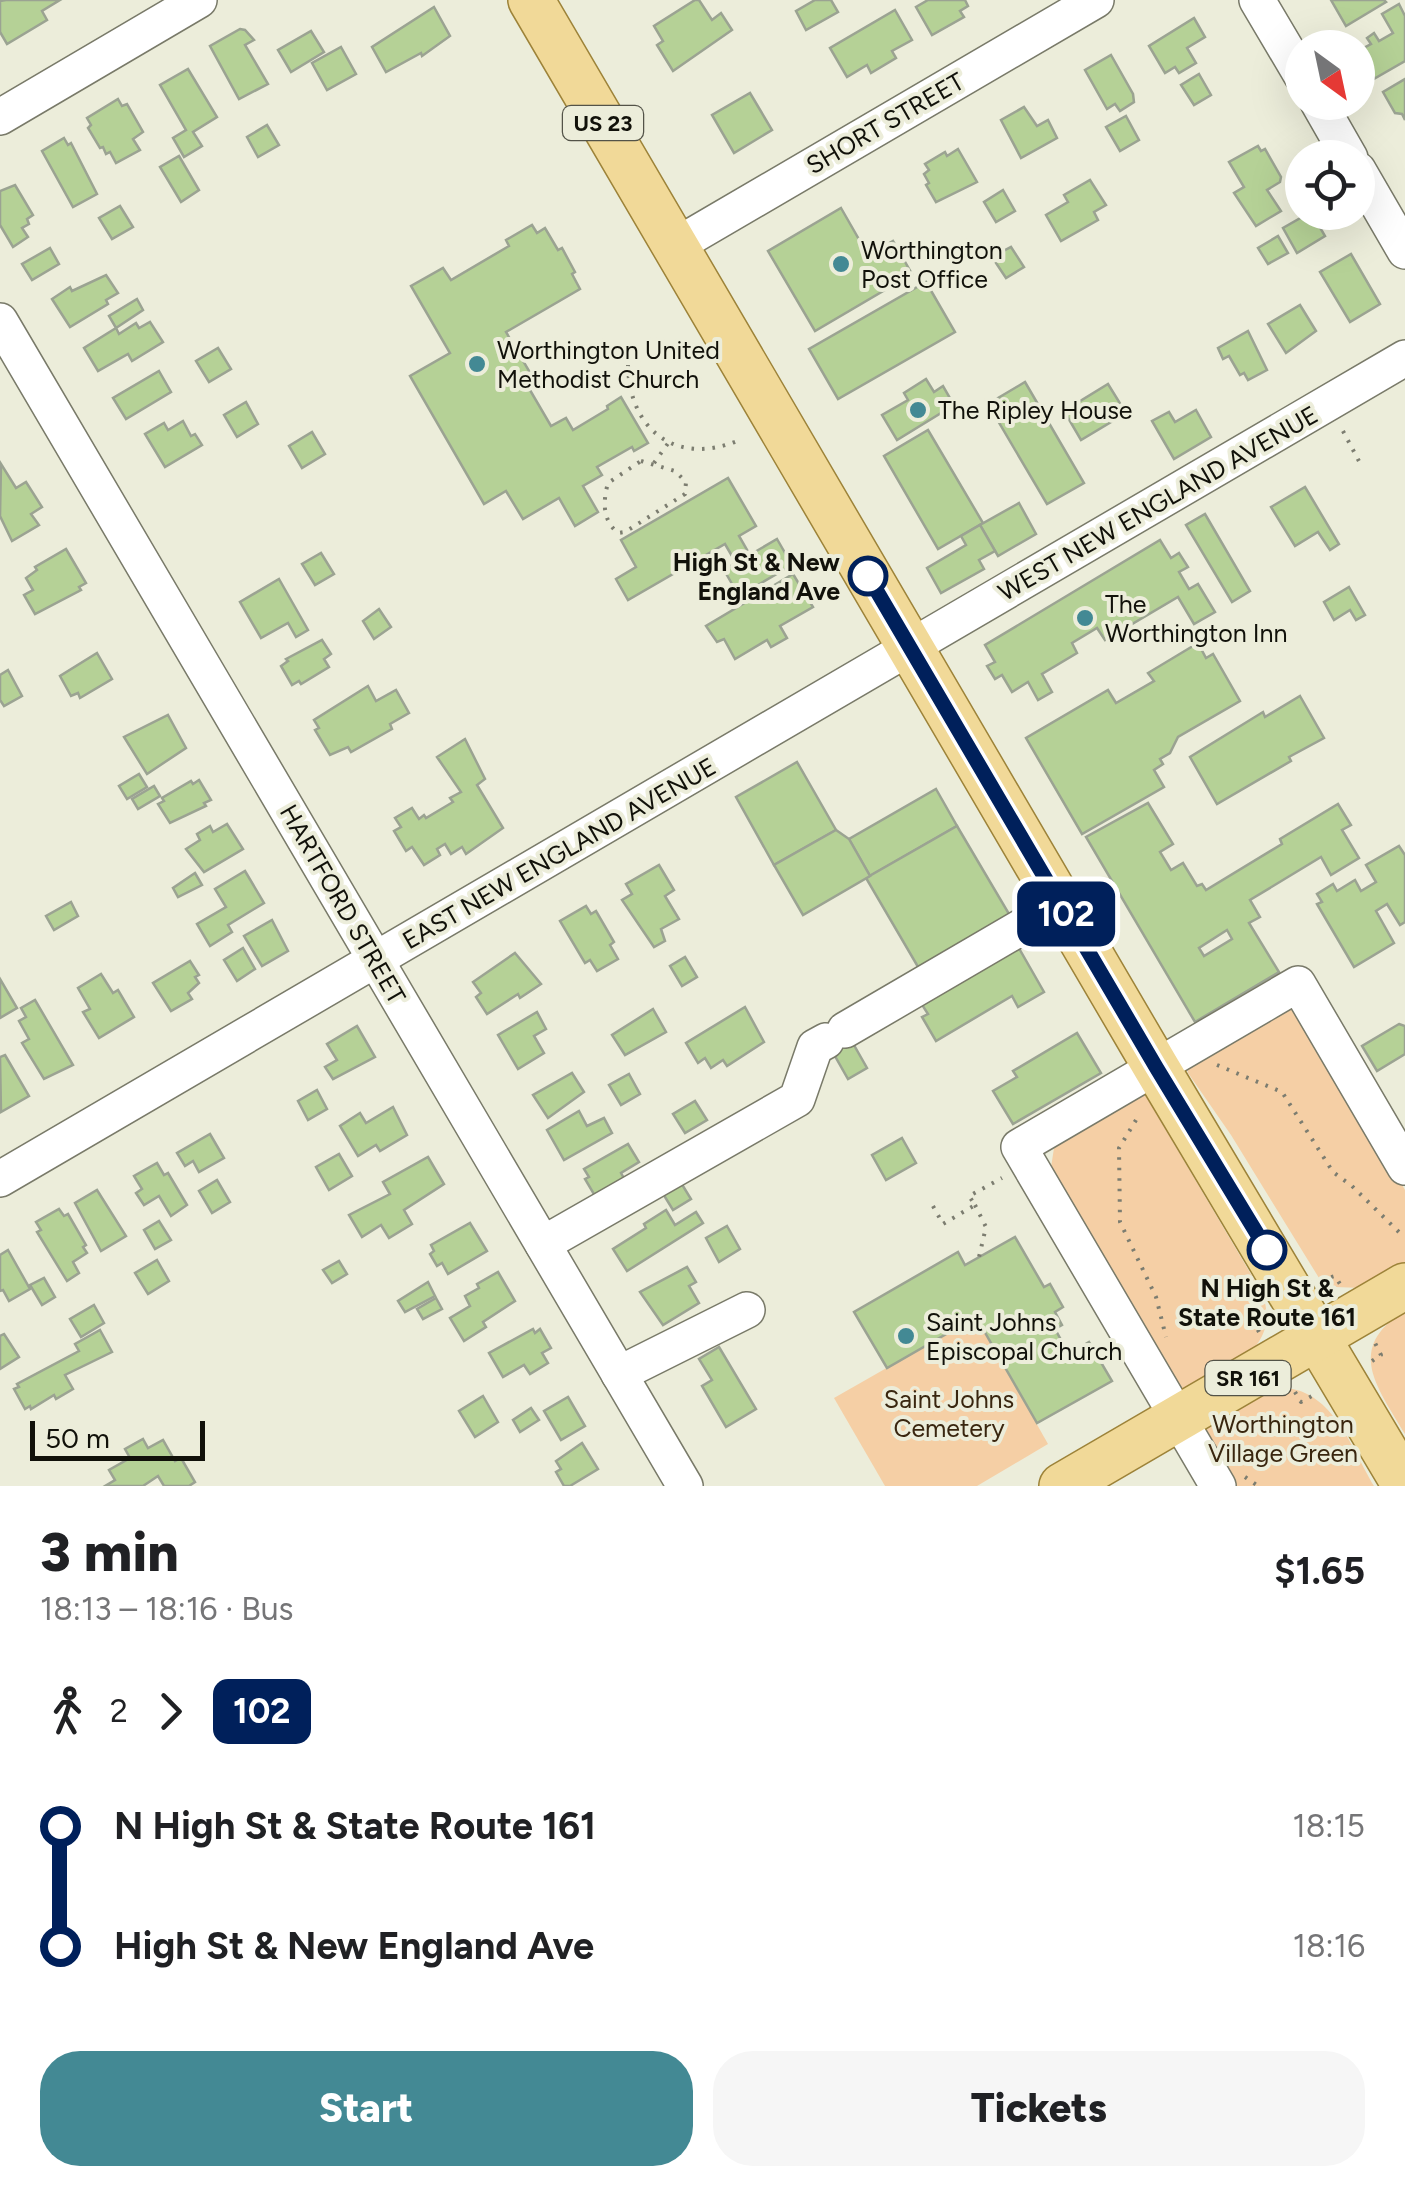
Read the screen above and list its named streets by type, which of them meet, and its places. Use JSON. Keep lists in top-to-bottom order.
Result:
{
  "streets": {
    "main road": ["US 23", "SR 161"],
    "street": [
      "SHORT STREET",
      "WEST NEW ENGLAND AVENUE",
      "EAST NEW ENGLAND AVENUE",
      "HARTFORD STREET"
    ]
  },
  "crossings": [
    ["US 23", "SHORT STREET"],
    ["US 23", "WEST NEW ENGLAND AVENUE"],
    ["US 23", "EAST NEW ENGLAND AVENUE"],
    ["US 23", "SR 161"],
    ["WEST NEW ENGLAND AVENUE", "EAST NEW ENGLAND AVENUE"],
    ["EAST NEW ENGLAND AVENUE", "HARTFORD STREET"]
  ],
  "parks": ["Saint Johns Cemetery", "Worthington Village Green"],
  "places": [
    "Worthington Post Office",
    "Worthington United Methodist Church",
    "The Ripley House",
    "High St & New England Ave",
    "The Worthington Inn",
    "N High St & State Route 161",
    "Saint Johns Episcopal Church"
  ],
  "lines": ["bus line 102"],
  "scale_bar": "50 m",
  "north": "bottom right",
  "page": {
    "on_map": "102",
    "scale": "50 m",
    "heading": ["3 min", "18:13 – 18:16 · Bus", "$1.65"],
    "legs": ["2", "102"],
    "list": [
      {
        "name": "N High St & State Route 161",
        "value": "18:15"
      },
      {
        "name": "High St & New England Ave",
        "value": "18:16"
      }
    ],
    "buttons": ["Start", "Tickets"]
  }
}
